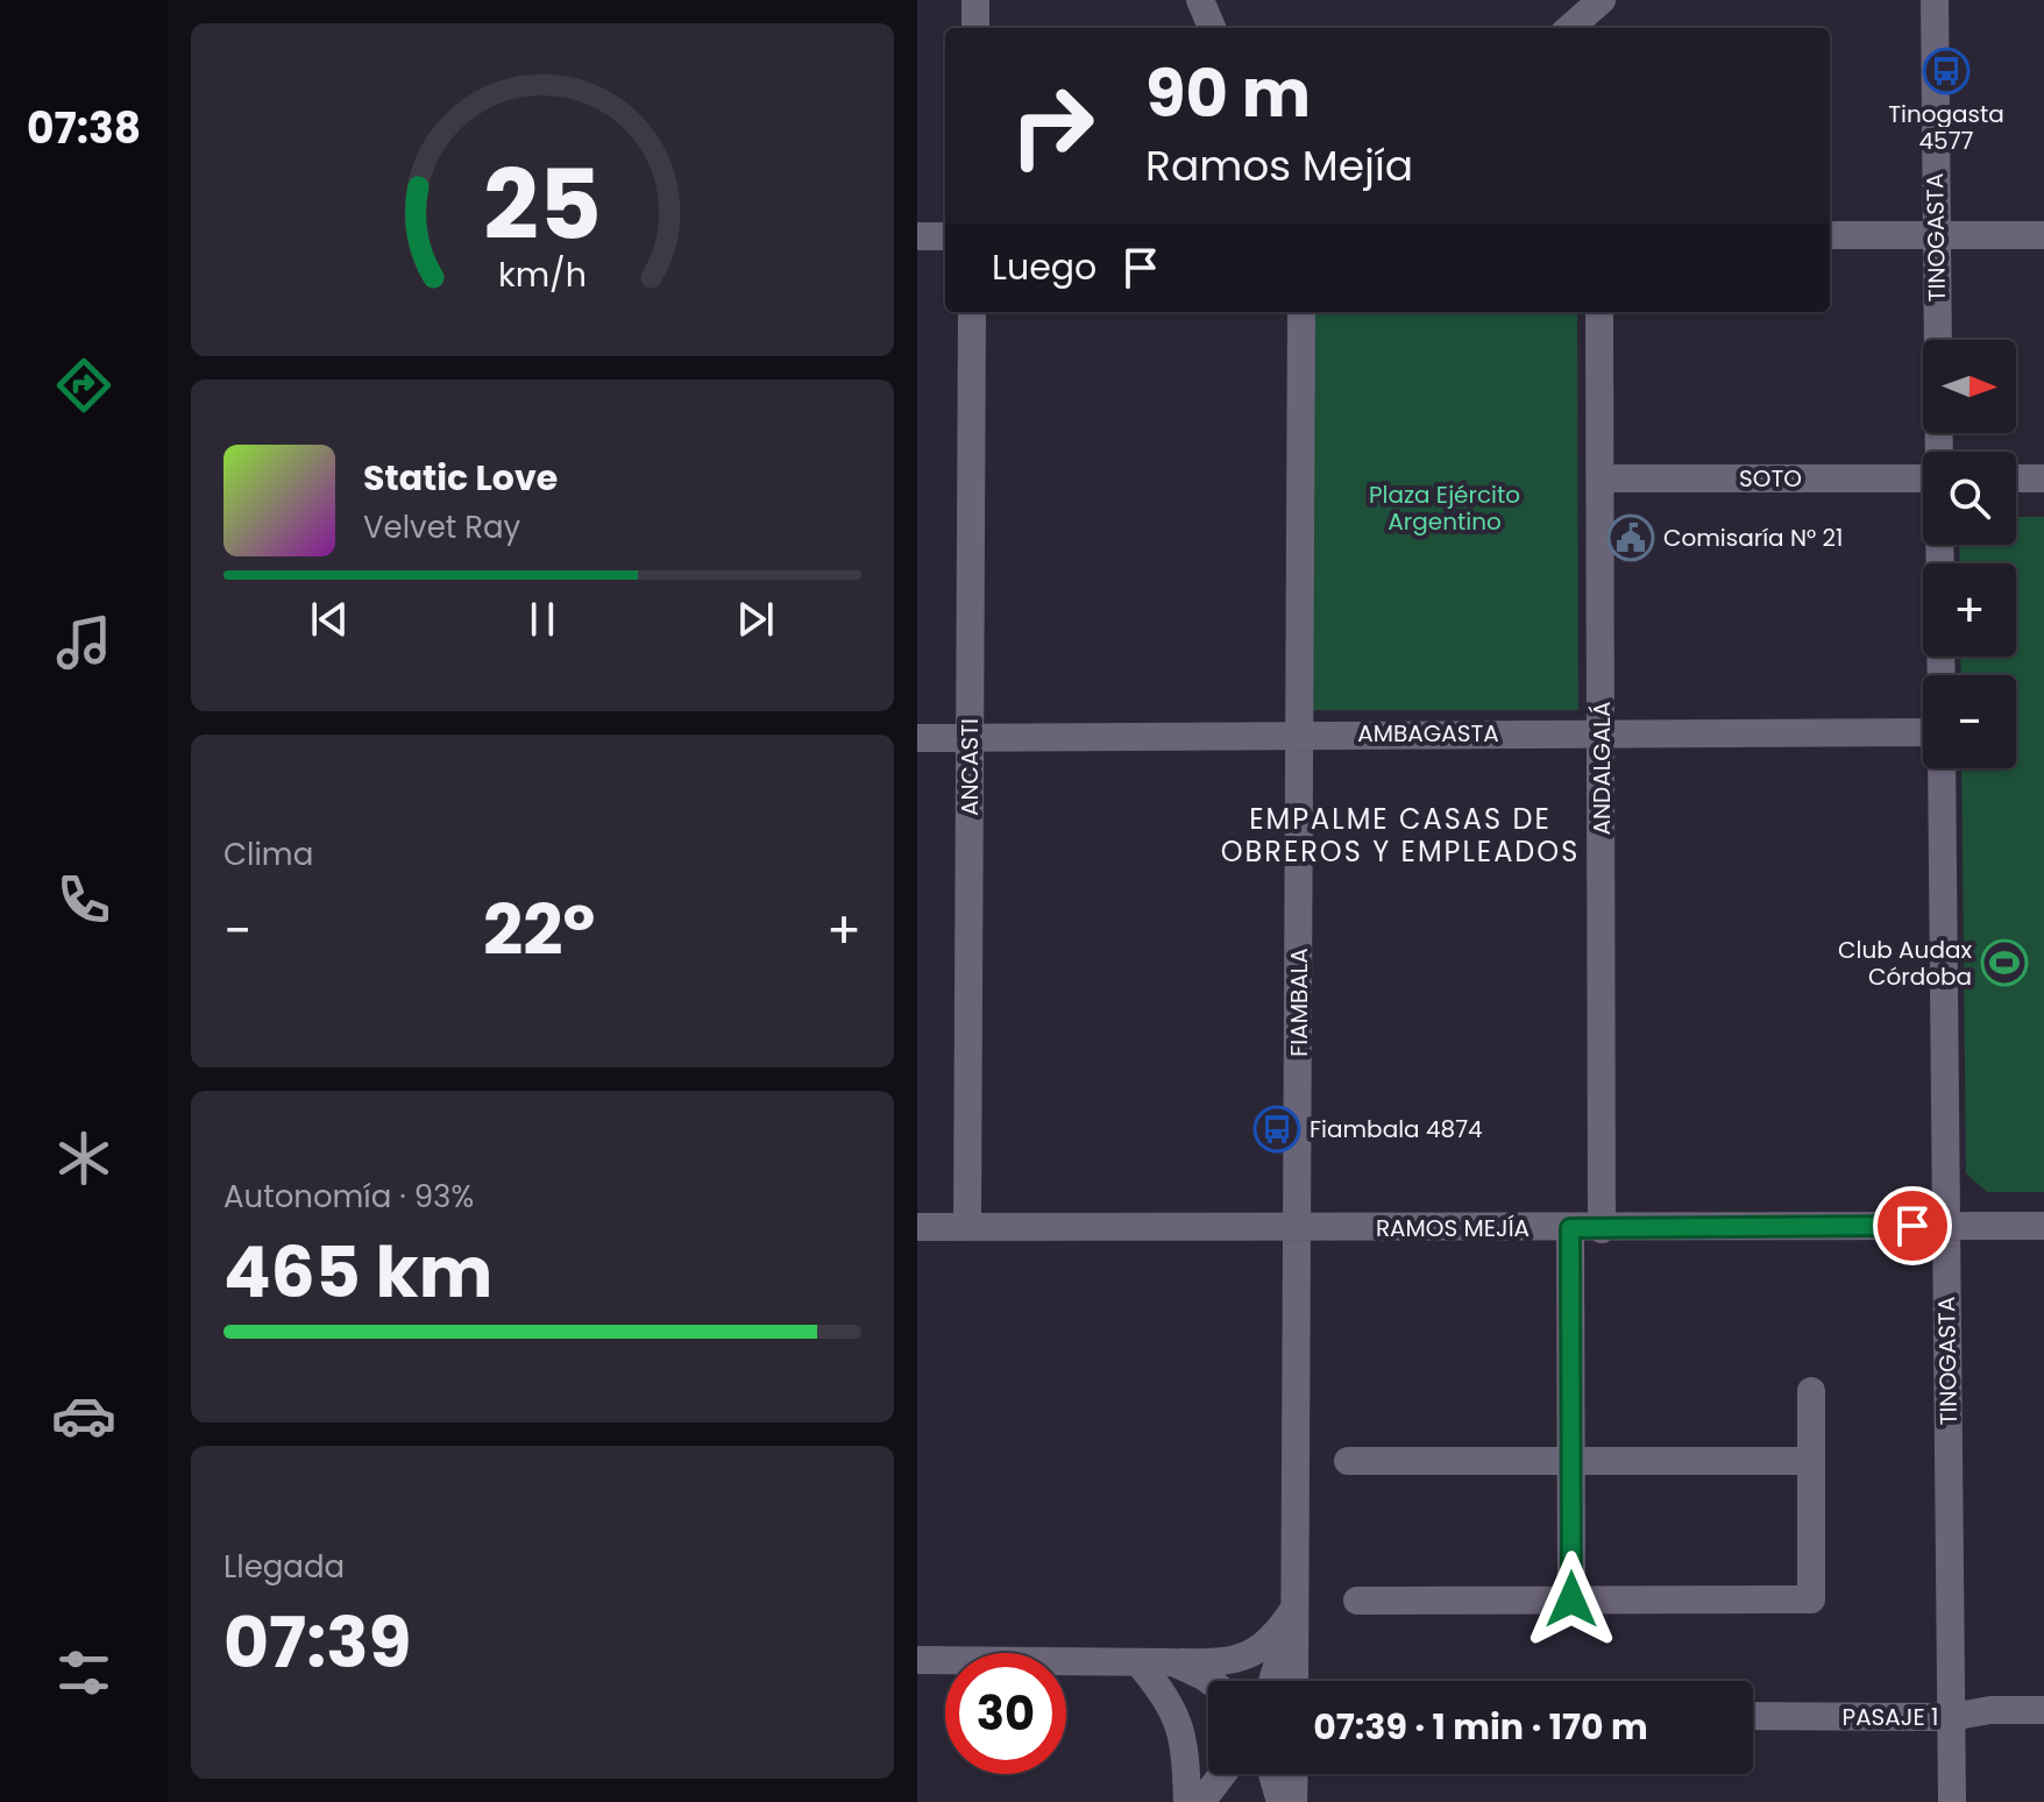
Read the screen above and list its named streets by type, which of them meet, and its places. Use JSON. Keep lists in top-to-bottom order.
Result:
{
  "streets": {
    "street": [
      "TINOGASTA",
      "SOTO",
      "AMBAGASTA",
      "ANCASTI",
      "ANDALGALÁ",
      "FIAMBALA",
      "RAMOS MEJÍA",
      "PASAJE 1"
    ]
  },
  "crossings": [
    ["TINOGASTA", "RAMOS MEJÍA"],
    ["TINOGASTA", "PASAJE 1"],
    ["SOTO", "ANDALGALÁ"],
    ["AMBAGASTA", "ANCASTI"],
    ["AMBAGASTA", "ANDALGALÁ"],
    ["AMBAGASTA", "FIAMBALA"],
    ["ANCASTI", "RAMOS MEJÍA"],
    ["ANDALGALÁ", "RAMOS MEJÍA"],
    ["FIAMBALA", "RAMOS MEJÍA"]
  ],
  "districts": ["EMPALME CASAS DE OBREROS Y EMPLEADOS"],
  "parks": ["Plaza Ejército Argentino"],
  "places": {
    "bus stop": ["Tinogasta 4577", "Fiambala 4874"],
    "public building": ["Comisaría N° 21"],
    "sports": ["Club Audax Córdoba"]
  },
  "north": "right",
  "page": {
    "tabs": "07:38",
    "turn": ["90 m", "Ramos Mejía"],
    "then": "Luego",
    "map_buttons": ["+", "−"],
    "song": ["Static Love", "Velvet Ray"],
    "tile": [
      "Clima",
      ["Autonomía · 93%", "465 km"],
      ["Llegada", "07:39"]
    ],
    "heat": ["−", "22°", "+"],
    "limit": "30",
    "trip": "07:39 · 1 min · 170 m",
    "gauge": ["25", "km/h"]
  }
}
